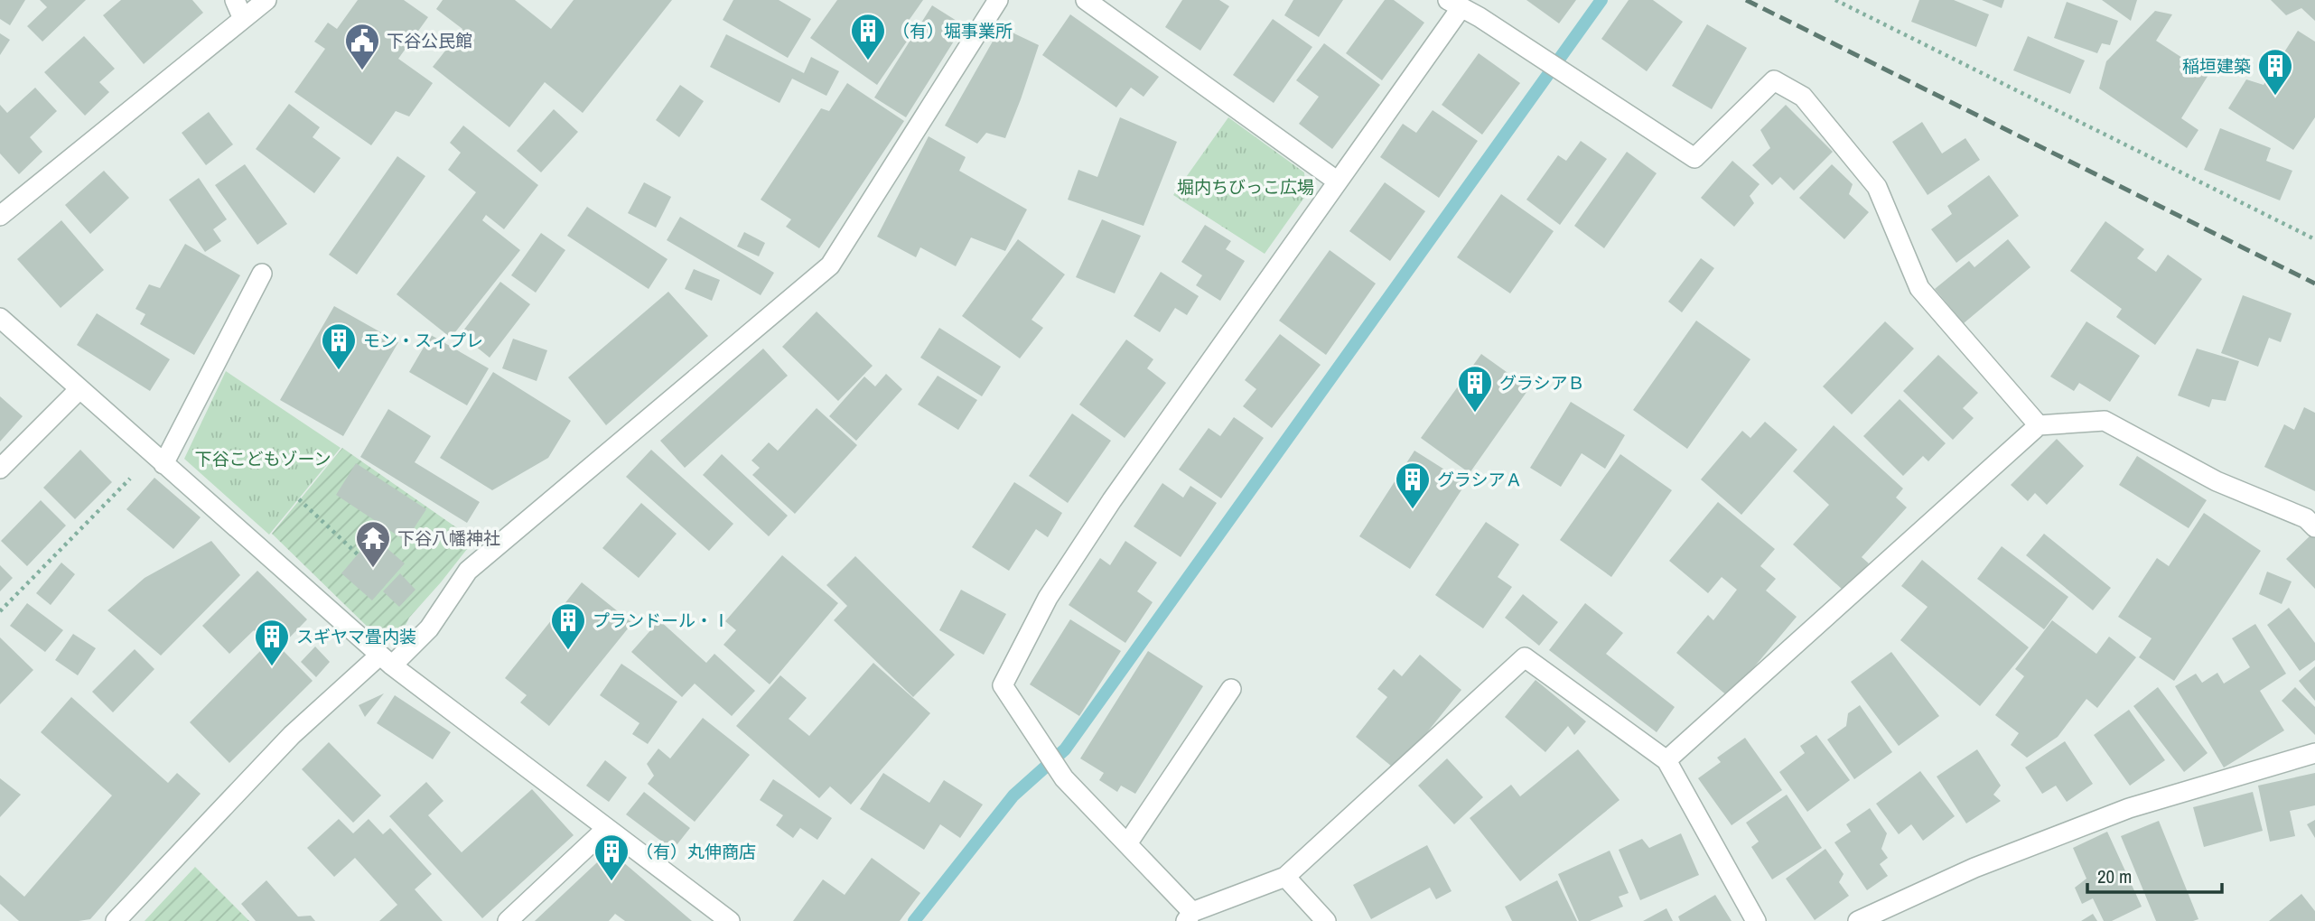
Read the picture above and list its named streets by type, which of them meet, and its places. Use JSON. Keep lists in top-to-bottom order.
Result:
{
  "parks": ["堀内ちびっこ広場", "下谷こどもゾーン"],
  "places": {
    "building": [
      "（有）堀事業所",
      "稲垣建築",
      "モン・スィプレ",
      "グラシアＢ",
      "グラシアＡ",
      "プランドール・Ⅰ",
      "スギヤマ畳内装",
      "（有）丸伸商店"
    ],
    "public building": ["下谷公民館"],
    "temple": ["下谷八幡神社"]
  },
  "scale_bar": "20 m"
}
